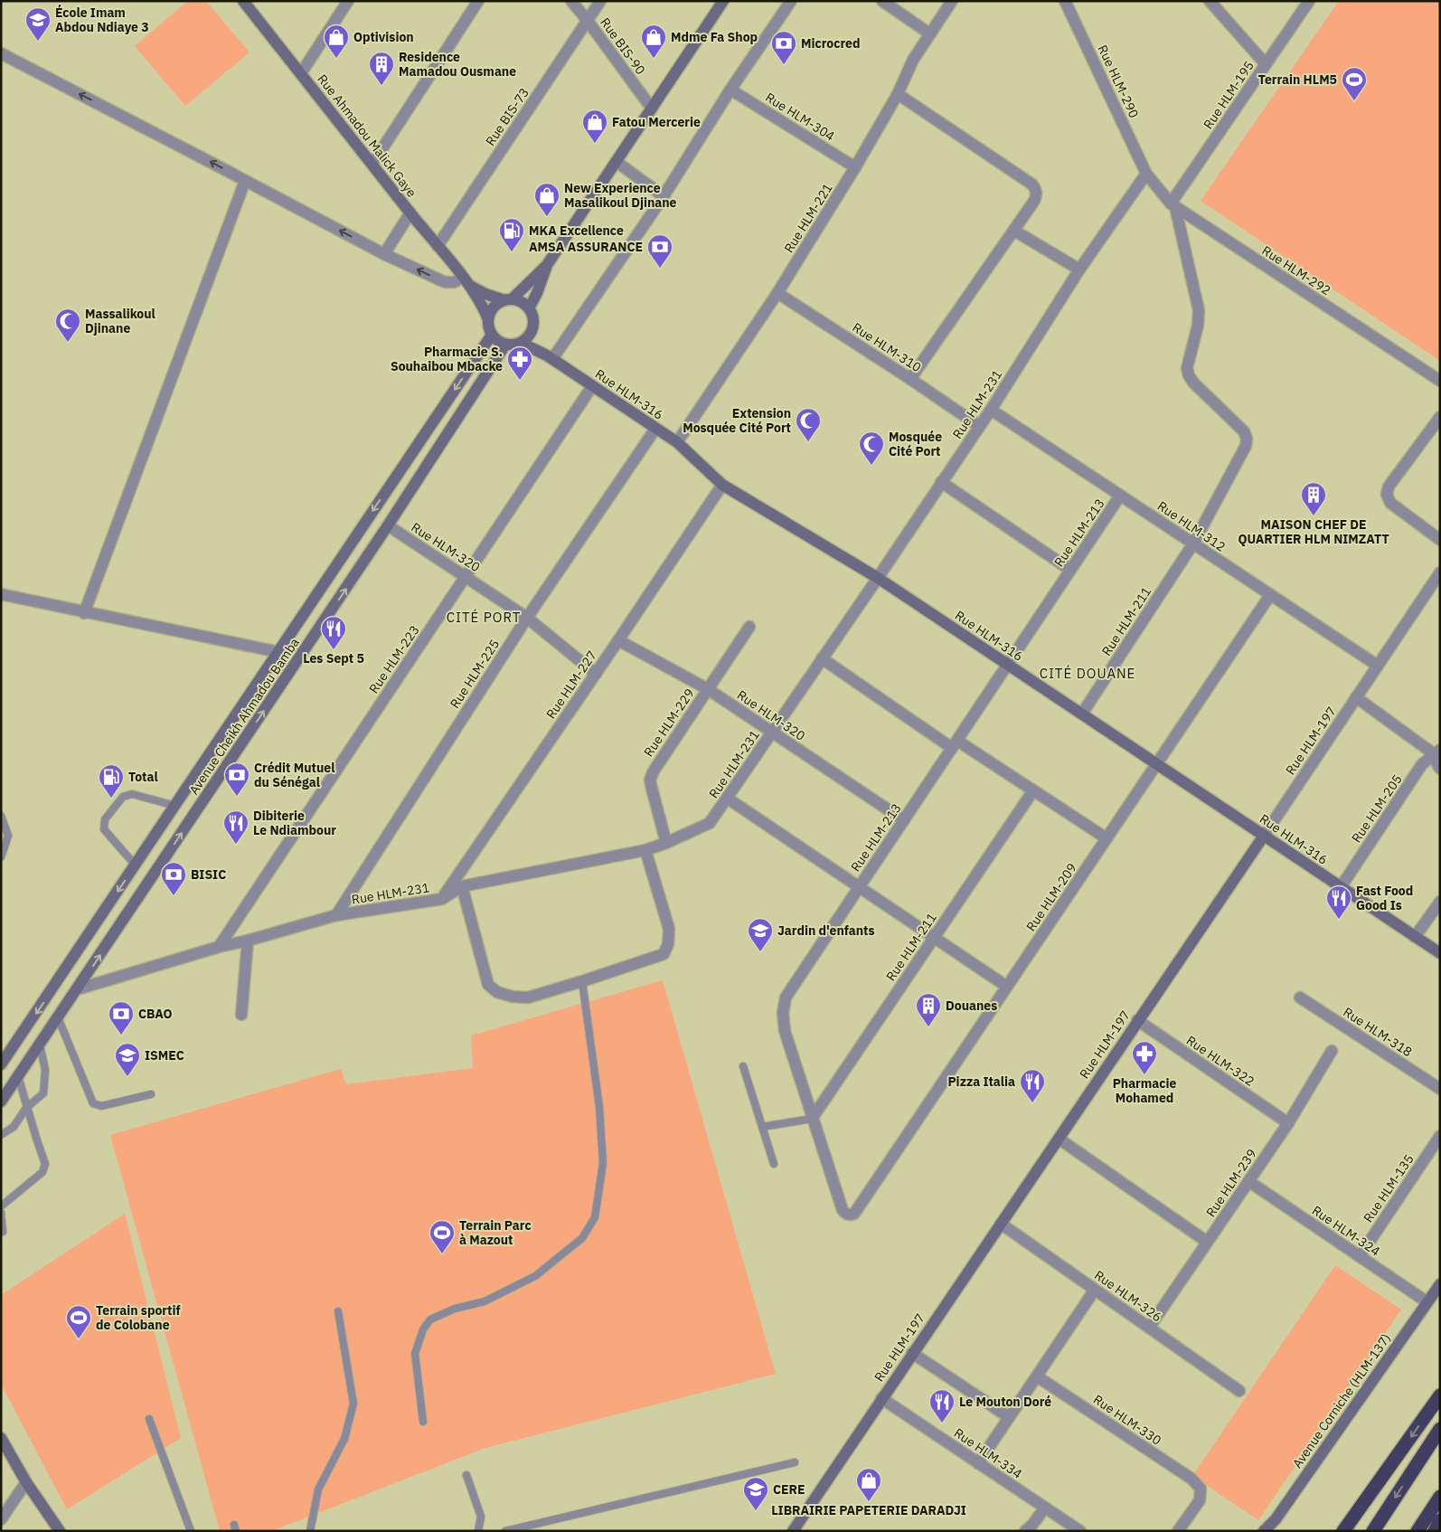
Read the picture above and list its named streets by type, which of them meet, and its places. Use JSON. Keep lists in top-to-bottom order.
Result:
{
  "streets": {
    "street": [
      "Rue BIS-90",
      "Rue HLM-290",
      "Rue HLM-195",
      "Rue BIS-73",
      "Rue HLM-304",
      "Rue Ahmadou Malick Gaye",
      "Rue HLM-221",
      "Rue HLM-292",
      "Rue HLM-310",
      "Rue HLM-316",
      "Rue HLM-231",
      "Rue HLM-312",
      "Rue HLM-213",
      "Rue HLM-320",
      "Rue HLM-211",
      "Rue HLM-223",
      "Rue HLM-225",
      "Rue HLM-227",
      "Avenue Cheikh Ahmadou Bamba",
      "Rue HLM-229",
      "Rue HLM-197",
      "Rue HLM-205",
      "Rue HLM-209",
      "Rue HLM-318",
      "Rue HLM-322",
      "Rue HLM-239",
      "Rue HLM-135",
      "Rue HLM-324",
      "Rue HLM-326",
      "Avenue Corniche (HLM-137)",
      "Rue HLM-330",
      "Rue HLM-334"
    ]
  },
  "crossings": [
    ["Rue BIS-90", "Rue BIS-73"],
    ["Rue HLM-290", "Rue HLM-292"],
    ["Rue HLM-290", "Rue HLM-231"],
    ["Rue HLM-195", "Rue HLM-292"],
    ["Rue HLM-195", "Rue HLM-211"],
    ["Rue BIS-73", "Rue Ahmadou Malick Gaye"],
    ["Rue HLM-304", "Rue HLM-221"],
    ["Rue Ahmadou Malick Gaye", "Rue HLM-316"],
    ["Rue Ahmadou Malick Gaye", "Avenue Cheikh Ahmadou Bamba"],
    ["Rue HLM-221", "Rue HLM-310"],
    ["Rue HLM-221", "Rue HLM-316"],
    ["Rue HLM-292", "Rue HLM-231"],
    ["Rue HLM-292", "Rue HLM-211"],
    ["Rue HLM-310", "Rue HLM-231"],
    ["Rue HLM-316", "Rue HLM-231"],
    ["Rue HLM-316", "Rue HLM-213"],
    ["Rue HLM-316", "Rue HLM-211"],
    ["Rue HLM-316", "Rue HLM-223"],
    ["Rue HLM-316", "Rue HLM-225"],
    ["Rue HLM-316", "Rue HLM-227"],
    ["Rue HLM-316", "Avenue Cheikh Ahmadou Bamba"],
    ["Rue HLM-316", "Rue HLM-197"],
    ["Rue HLM-316", "Rue HLM-205"],
    ["Rue HLM-316", "Rue HLM-209"],
    ["Rue HLM-231", "Rue HLM-312"],
    ["Rue HLM-231", "Rue HLM-320"],
    ["Rue HLM-231", "Rue HLM-223"],
    ["Rue HLM-231", "Rue HLM-225"],
    ["Rue HLM-231", "Rue HLM-227"],
    ["Rue HLM-231", "Avenue Cheikh Ahmadou Bamba"],
    ["Rue HLM-231", "Rue HLM-229"],
    ["Rue HLM-312", "Rue HLM-213"],
    ["Rue HLM-312", "Rue HLM-211"],
    ["Rue HLM-312", "Rue HLM-197"],
    ["Rue HLM-312", "Rue HLM-209"],
    ["Rue HLM-213", "Rue HLM-320"],
    ["Rue HLM-213", "Rue HLM-211"],
    ["Rue HLM-213", "Rue HLM-209"],
    ["Rue HLM-320", "Rue HLM-223"],
    ["Rue HLM-320", "Rue HLM-225"],
    ["Rue HLM-320", "Rue HLM-227"],
    ["Rue HLM-320", "Avenue Cheikh Ahmadou Bamba"],
    ["Rue HLM-320", "Rue HLM-229"],
    ["Rue HLM-197", "Rue HLM-322"],
    ["Rue HLM-197", "Rue HLM-326"],
    ["Rue HLM-197", "Rue HLM-334"],
    ["Rue HLM-322", "Rue HLM-239"],
    ["Rue HLM-239", "Rue HLM-324"],
    ["Rue HLM-239", "Rue HLM-326"],
    ["Rue HLM-135", "Rue HLM-324"],
    ["Rue HLM-324", "Avenue Corniche (HLM-137)"]
  ],
  "districts": ["CITÉ PORT", "CITÉ DOUANE"],
  "places": {
    "school or university": [
      "École Imam Abdou Ndiaye 3",
      "Jardin d'enfants",
      "ISMEC",
      "CERE"
    ],
    "shop": [
      "Optivision",
      "Mdme Fa Shop",
      "Fatou Mercerie",
      "New Experience Masalikoul Djinane",
      "LIBRAIRIE PAPETERIE DARADJI"
    ],
    "bank": [
      "Microcred",
      "AMSA ASSURANCE",
      "Crédit Mutuel du Sénégal",
      "BISIC",
      "CBAO"
    ],
    "building": ["Residence Mamadou Ousmane", "MAISON CHEF DE QUARTIER HLM NIMZATT", "Douanes"],
    "sports": ["Terrain HLM5", "Terrain Parc à Mazout", "Terrain sportif de Colobane"],
    "fuel station": ["MKA Excellence", "Total"],
    "mosque": ["Massalikoul Djinane", "Extension Mosquée Cité Port", "Mosquée Cité Port"],
    "pharmacy": ["Pharmacie S. Souhaibou Mbacke", "Pharmacie Mohamed"],
    "restaurant": [
      "Les Sept 5",
      "Dibiterie Le Ndiambour",
      "Fast Food Good Is",
      "Pizza Italia",
      "Le Mouton Doré"
    ]
  }
}
